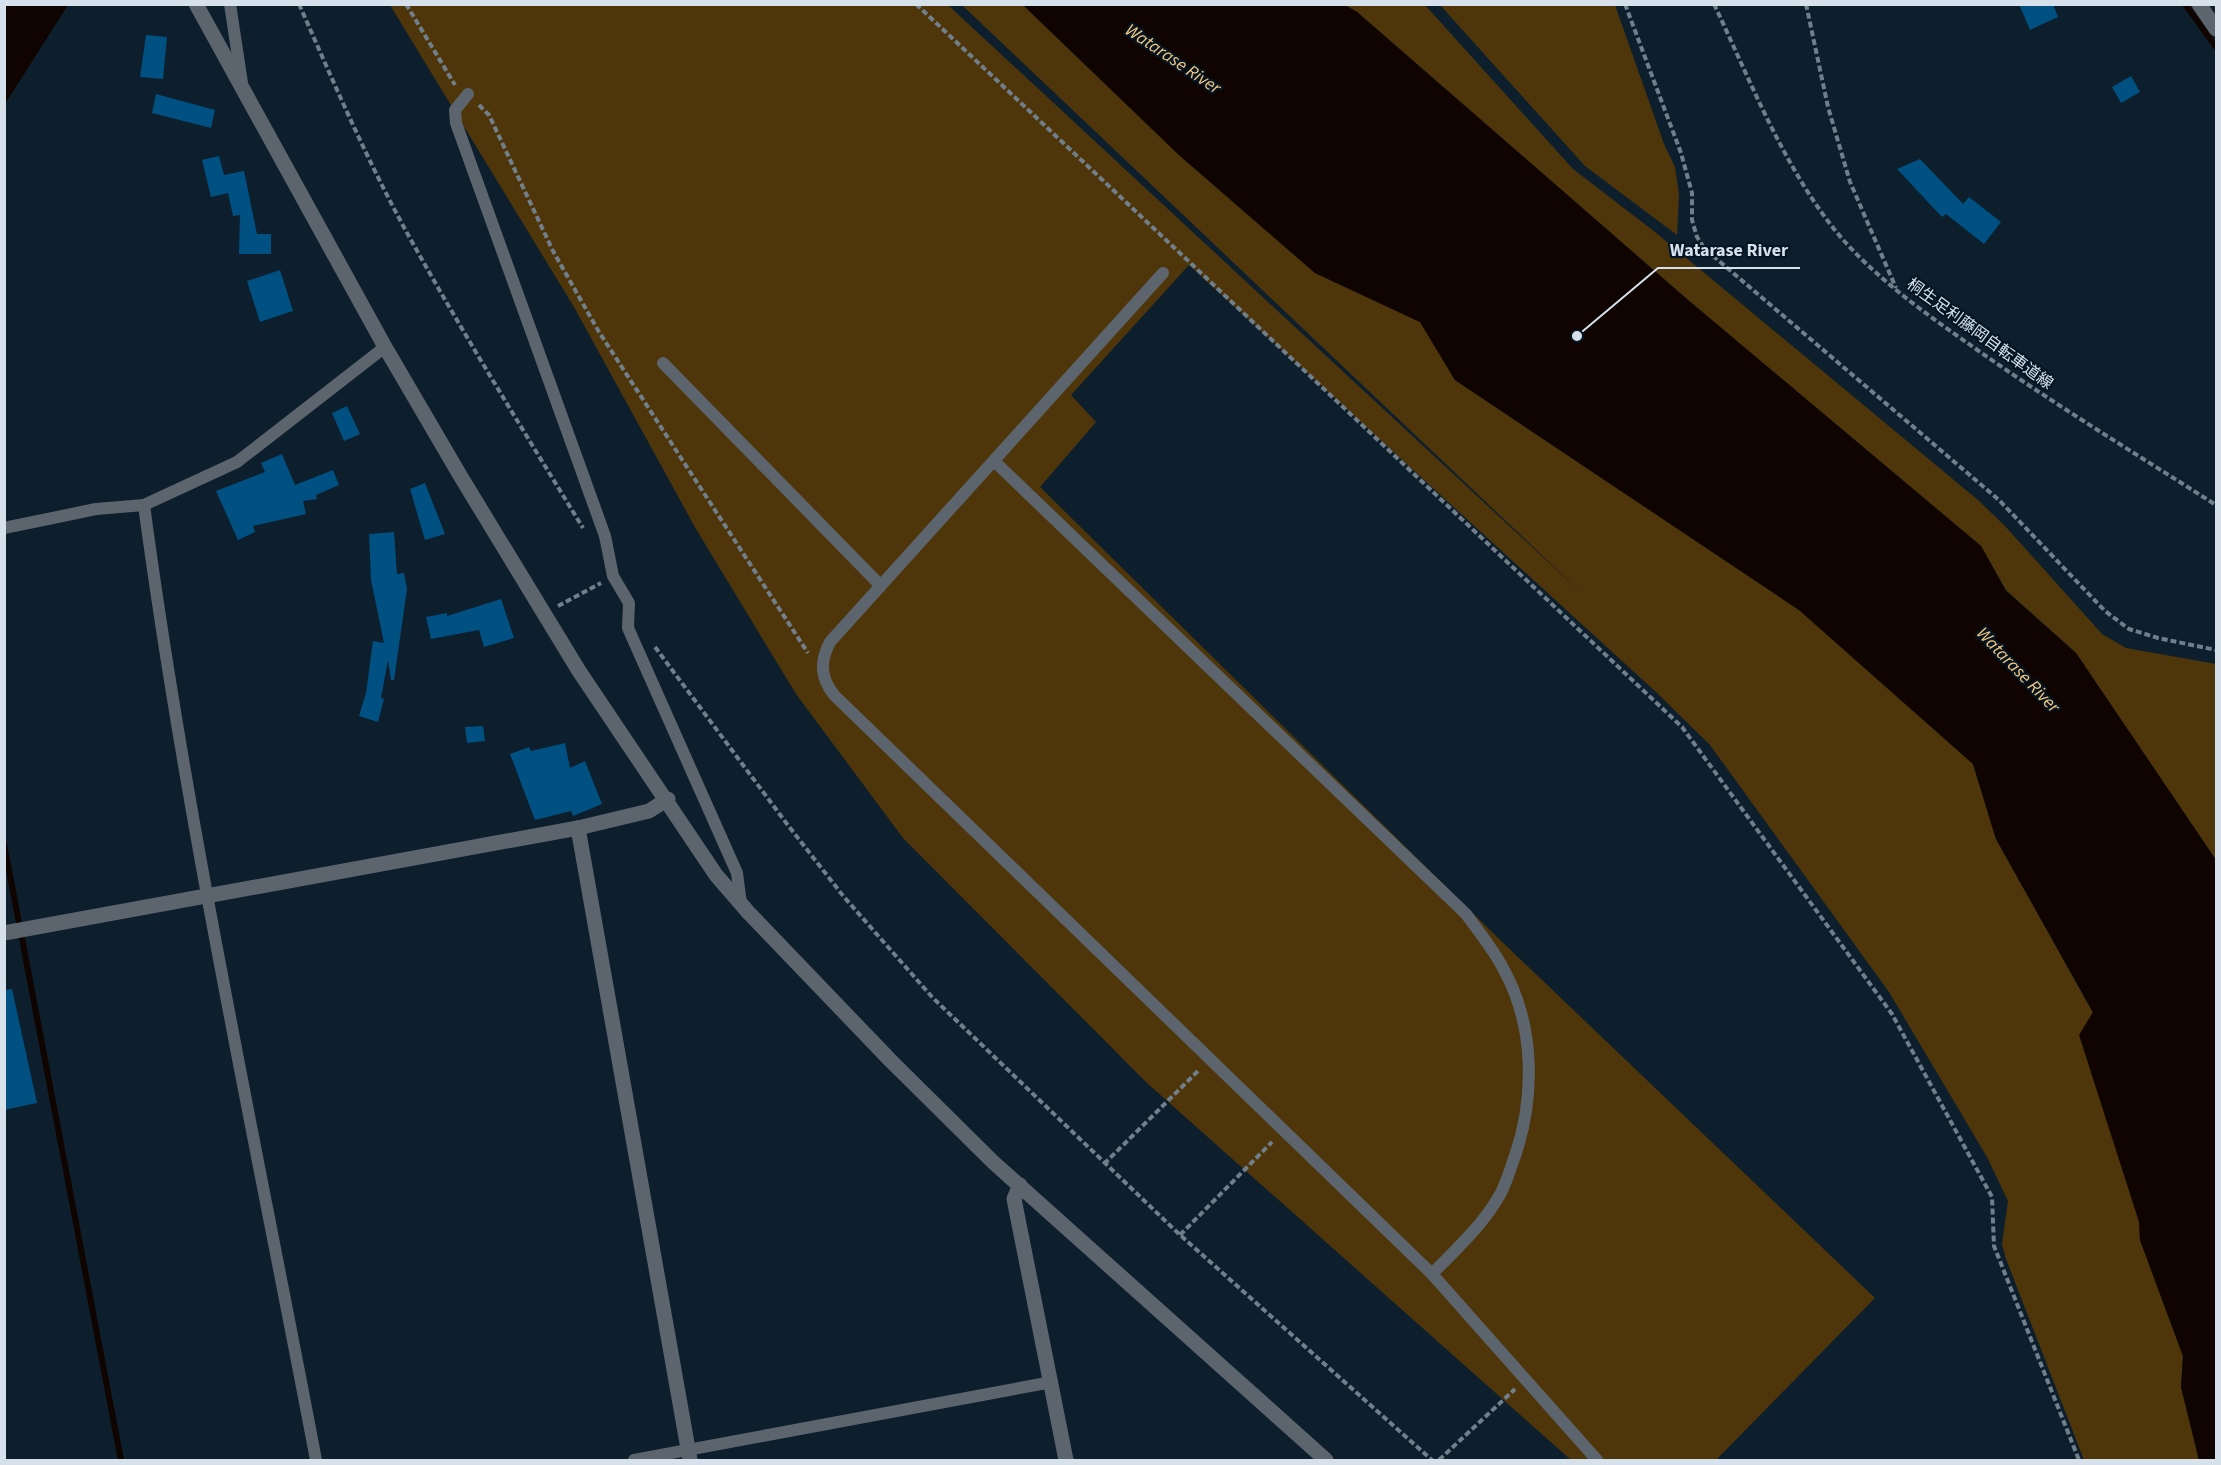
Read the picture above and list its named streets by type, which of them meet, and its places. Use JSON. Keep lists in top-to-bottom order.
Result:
{
  "streets": {
    "path": ["桐生足利藤岡自転車道線"]
  },
  "water": ["Watarase River"],
  "places": ["Watarase River"]
}
